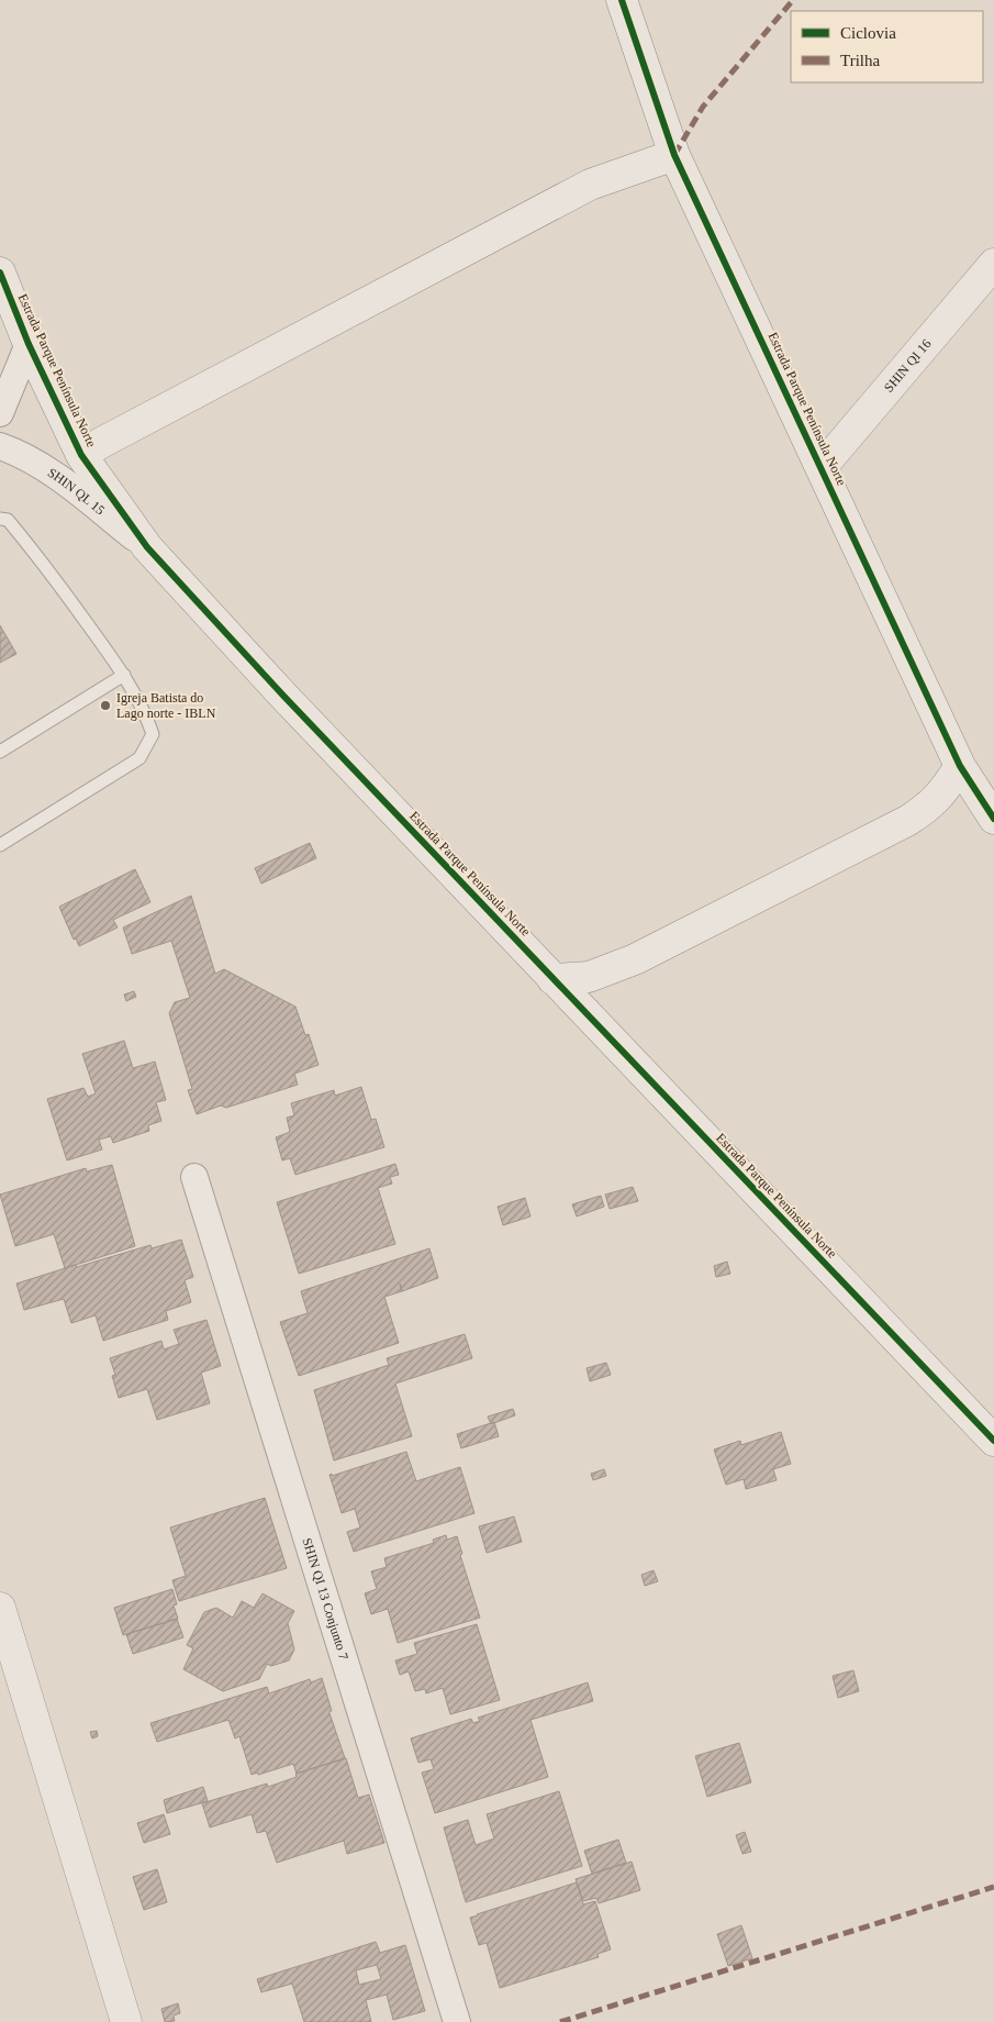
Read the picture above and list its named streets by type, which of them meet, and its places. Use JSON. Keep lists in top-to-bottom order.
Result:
{
  "streets": {
    "main road": ["SHIN QI 16", "Estrada Parque Península Norte"],
    "street": ["SHIN QL 15", "SHIN QI 13 Conjunto 7"]
  },
  "crossings": [
    ["SHIN QI 16", "Estrada Parque Península Norte"],
    ["Estrada Parque Península Norte", "SHIN QL 15"]
  ],
  "places": ["Igreja Batista do Lago norte - IBLN"],
  "legend": ["Ciclovia", "Trilha"]
}
